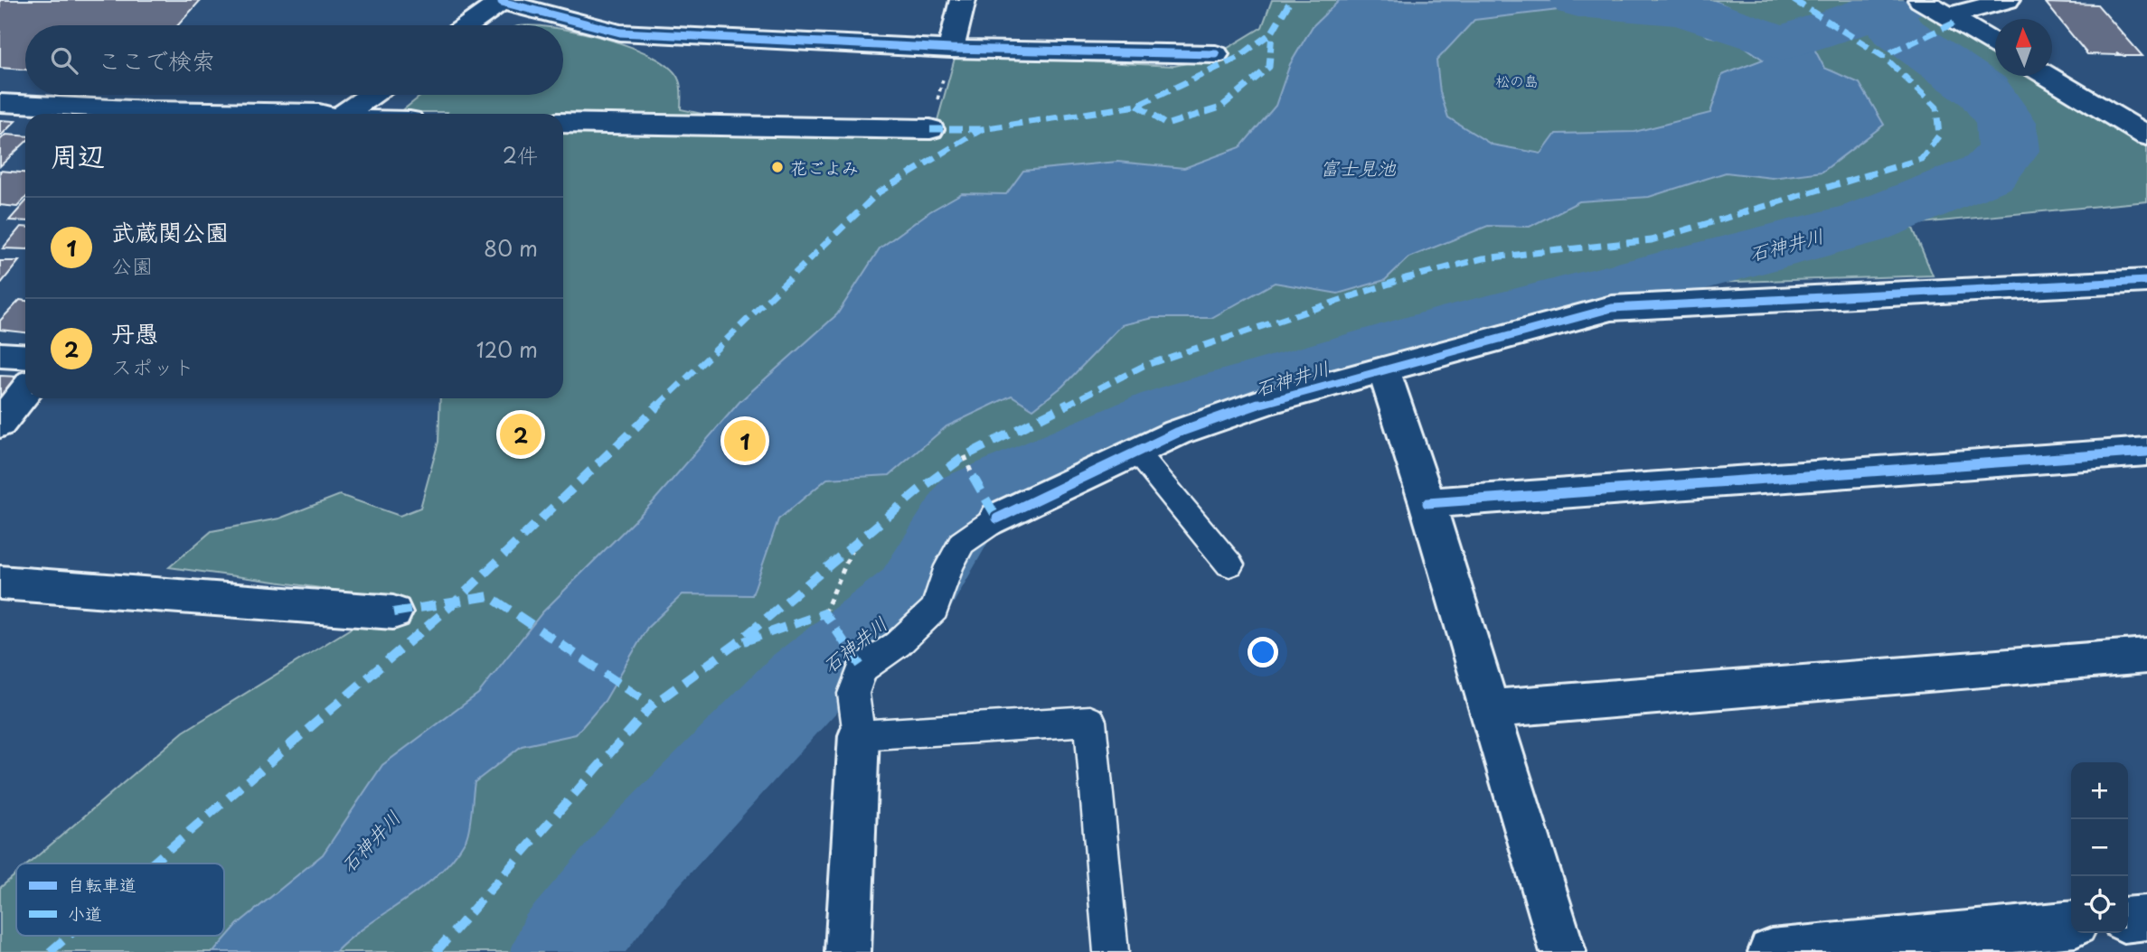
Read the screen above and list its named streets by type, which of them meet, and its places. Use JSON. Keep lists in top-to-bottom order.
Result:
{
  "water": ["富士見池", "石神井川"],
  "parks": ["松の島"],
  "places": ["花ごよみ"],
  "legend": ["自転車道", "小道"],
  "north": "top",
  "page": {
    "search": "ここで検索",
    "heading": ["周辺", "2件"],
    "list": [
      {
        "mark": "1",
        "name": "武蔵関公園",
        "note": "公園",
        "value": "80 m"
      },
      {
        "mark": "2",
        "name": "丹愚",
        "note": "スポット",
        "value": "120 m"
      }
    ],
    "pins": ["2", "1"],
    "map_buttons": ["+", "−"]
  }
}
